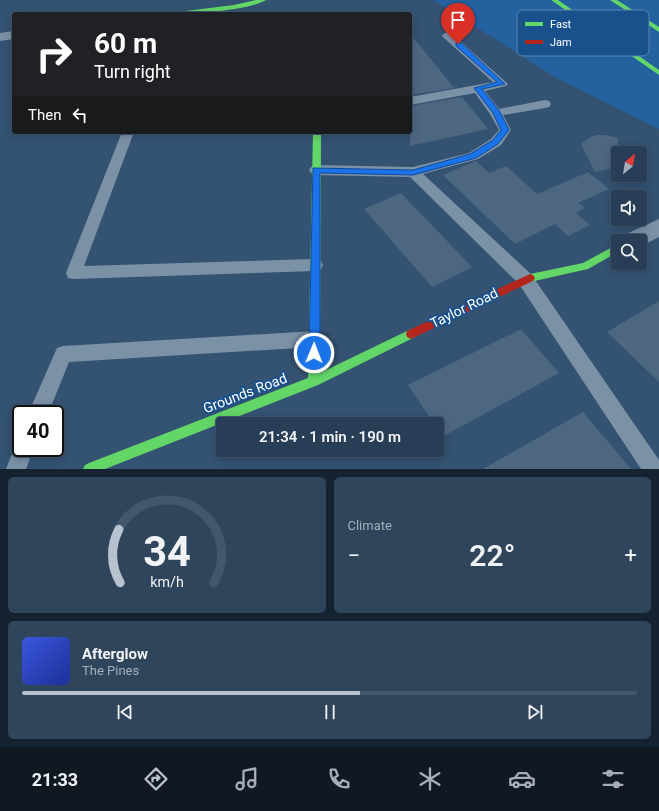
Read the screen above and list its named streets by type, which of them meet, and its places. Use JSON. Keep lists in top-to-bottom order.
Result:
{
  "streets": {
    "main road": ["Taylor Road", "Grounds Road"]
  },
  "crossings": [
    ["Taylor Road", "Grounds Road"]
  ],
  "legend": ["Fast", "Jam"],
  "north": "top right",
  "page": {
    "turn": ["60 m", "Turn right"],
    "then": "Then",
    "limit": "40",
    "trip": "21:34 · 1 min · 190 m",
    "tile": "Climate",
    "heat": ["−", "22°", "+"],
    "song": ["Afterglow", "The Pines"],
    "tabs": "21:33",
    "gauge": ["34", "km/h"]
  }
}
